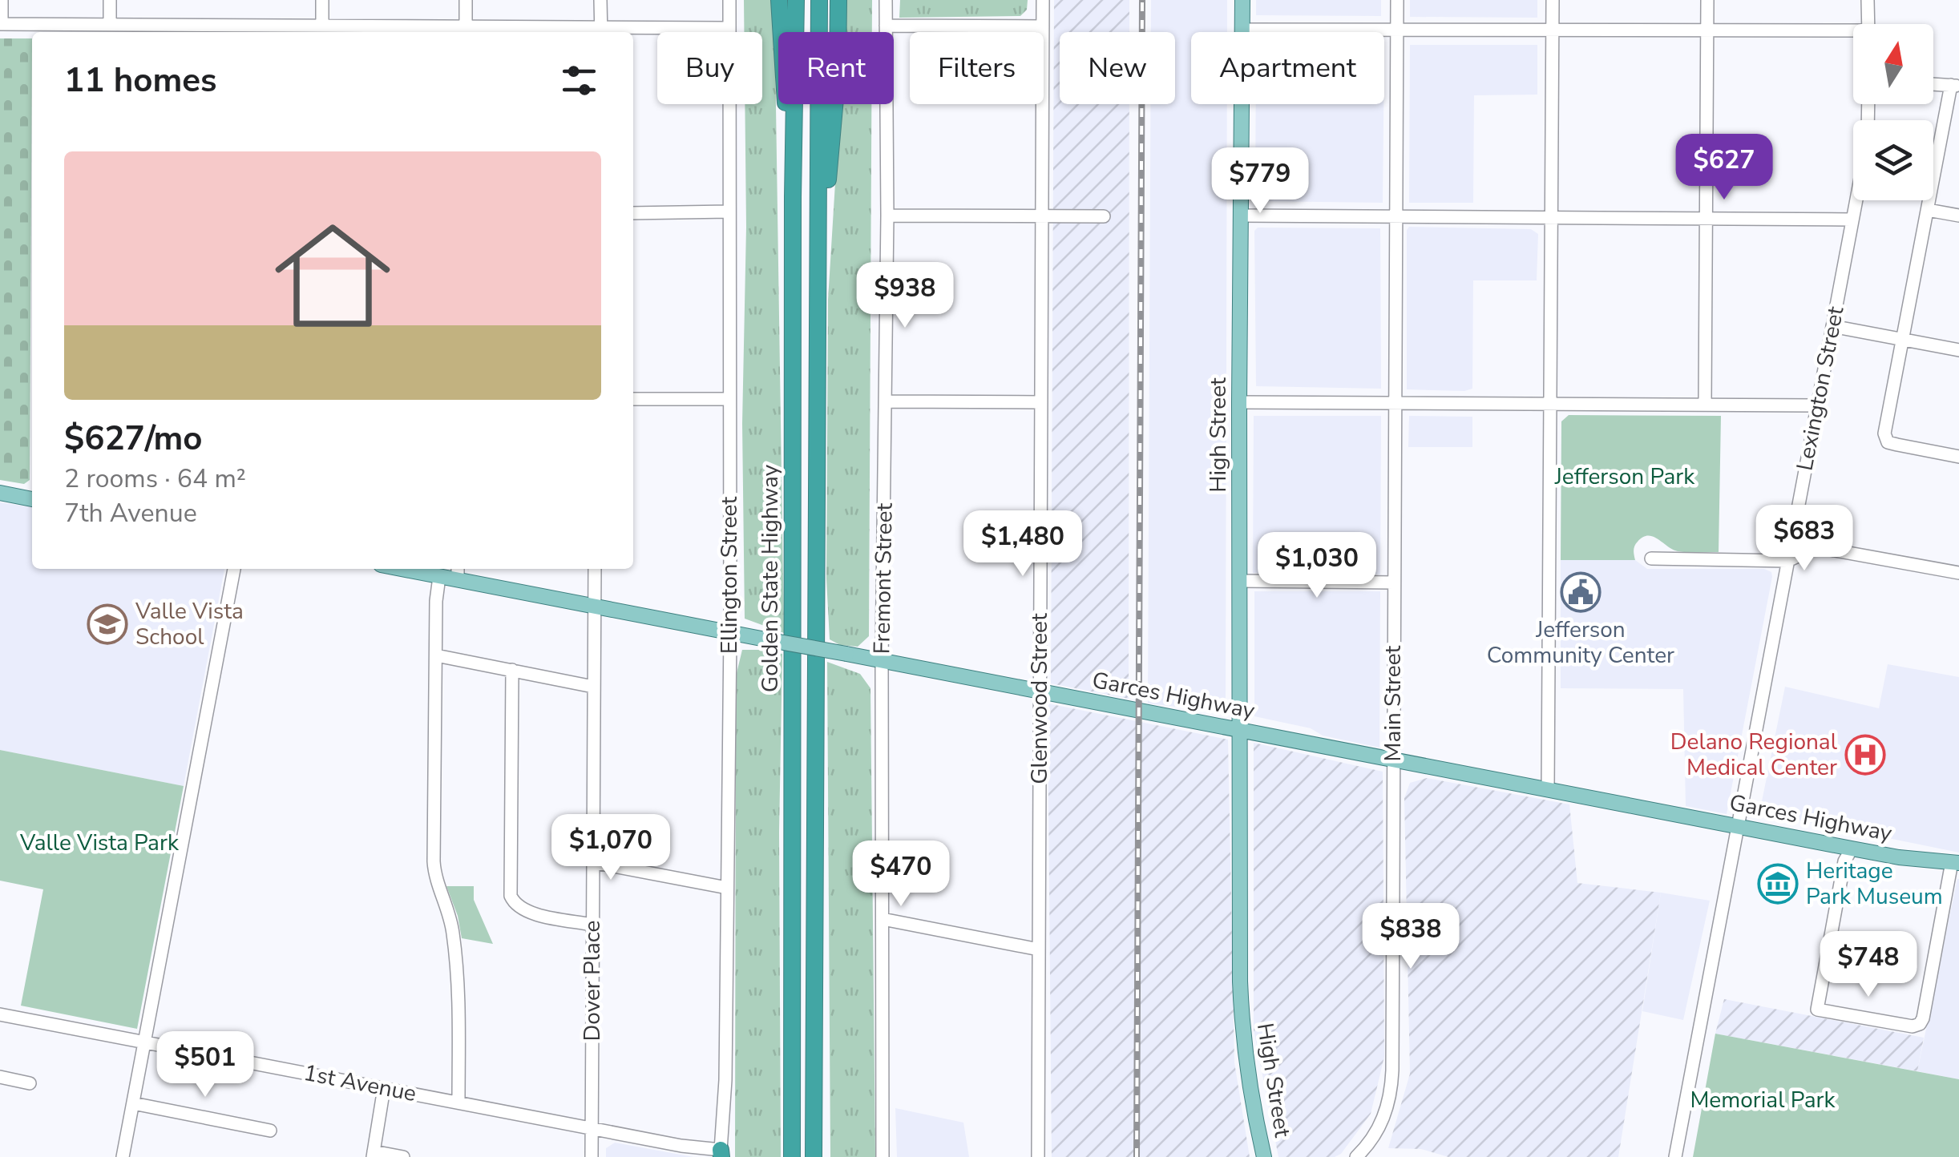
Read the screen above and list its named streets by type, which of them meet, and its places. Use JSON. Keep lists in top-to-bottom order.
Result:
{
  "streets": {
    "highway": ["Golden State Highway"],
    "main road": ["High Street", "Garces Highway"],
    "street": [
      "Lexington Street",
      "Ellington Street",
      "Fremont Street",
      "Glenwood Street",
      "Main Street",
      "Dover Place",
      "1st Avenue"
    ]
  },
  "crossings": [
    ["Lexington Street", "Garces Highway"],
    ["High Street", "Garces Highway"],
    ["Ellington Street", "Garces Highway"],
    ["Ellington Street", "1st Avenue"],
    ["Fremont Street", "Garces Highway"],
    ["Garces Highway", "Glenwood Street"],
    ["Garces Highway", "Main Street"],
    ["Garces Highway", "Dover Place"],
    ["Dover Place", "1st Avenue"]
  ],
  "parks": ["Jefferson Park", "Valle Vista Park", "Memorial Park"],
  "places": {
    "public building": ["Jefferson Community Center"],
    "school or university": ["Valle Vista School"],
    "hospital": ["Delano Regional Medical Center"],
    "museum": ["Heritage Park Museum"]
  },
  "north": "top",
  "page": {
    "chip": [
      "Buy",
      "Rent",
      "Filters",
      "New",
      "Apartment"
    ],
    "heading": "11 homes",
    "list": [
      {
        "name": "$627/mo",
        "note": "2 rooms · 64 m² · 7th Avenue"
      }
    ],
    "price": [
      "$627",
      "$779",
      "$938",
      "$683",
      "$1,480",
      "$1,030",
      "$1,070",
      "$470",
      "$838",
      "$748",
      "$501"
    ]
  }
}
